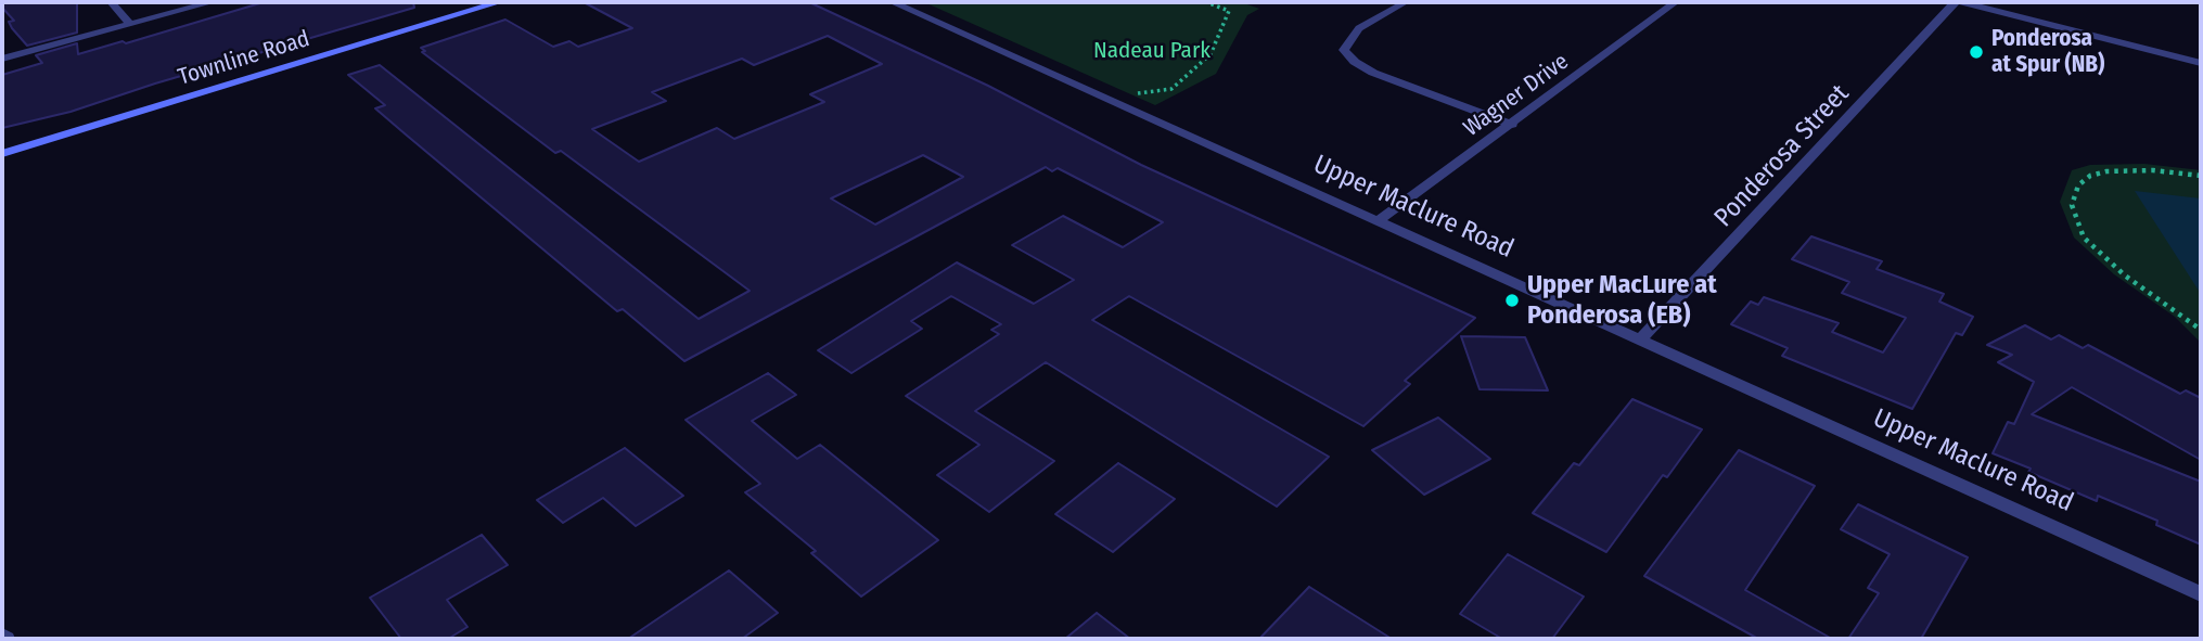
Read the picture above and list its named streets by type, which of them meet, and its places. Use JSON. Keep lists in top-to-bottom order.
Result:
{
  "streets": {
    "street": [
      "Townline Road",
      "Wagner Drive",
      "Ponderosa Street",
      "Upper Maclure Road"
    ]
  },
  "crossings": [
    ["Wagner Drive", "Upper Maclure Road"],
    ["Ponderosa Street", "Upper Maclure Road"]
  ],
  "parks": ["Nadeau Park"],
  "places": ["Ponderosa at Spur (NB)", "Upper MacLure at Ponderosa (EB)"]
}
